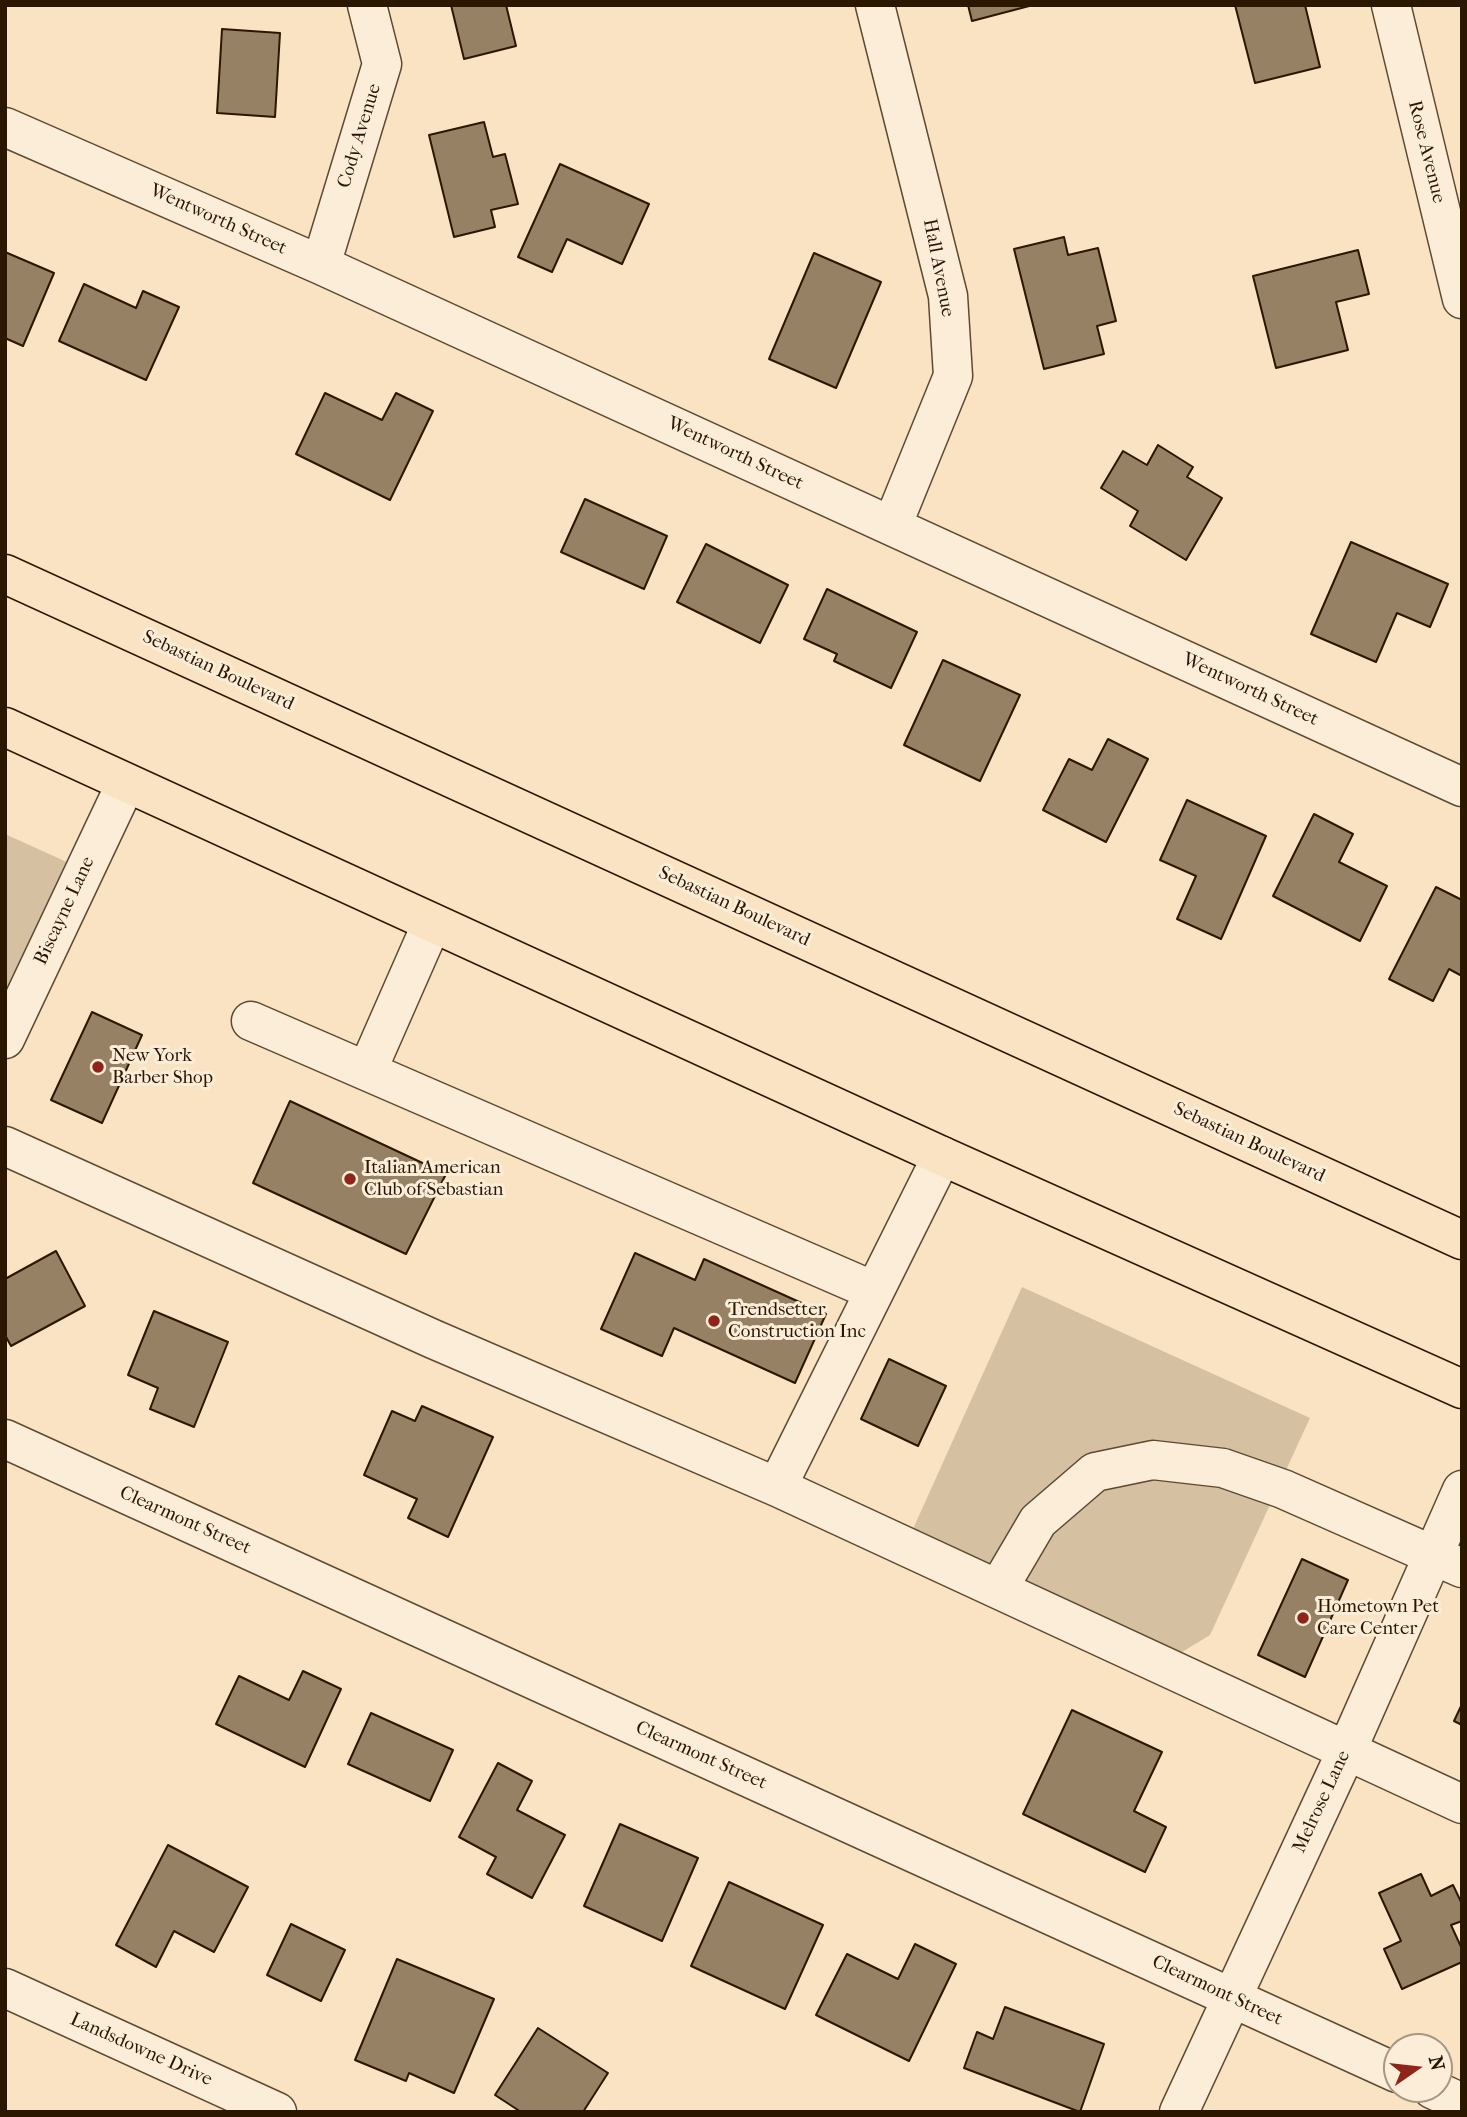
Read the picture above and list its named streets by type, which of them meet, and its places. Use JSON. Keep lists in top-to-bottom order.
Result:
{
  "streets": {
    "main road": ["Sebastian Boulevard"],
    "street": [
      "Cody Avenue",
      "Rose Avenue",
      "Wentworth Street",
      "Hall Avenue",
      "Biscayne Lane",
      "Clearmont Street",
      "Melrose Lane",
      "Landsdowne Drive"
    ]
  },
  "crossings": [
    ["Cody Avenue", "Wentworth Street"],
    ["Wentworth Street", "Hall Avenue"],
    ["Clearmont Street", "Melrose Lane"]
  ],
  "places": [
    "New York Barber Shop",
    "Italian American Club of Sebastian",
    "Trendsetter Construction Inc",
    "Hometown Pet Care Center"
  ],
  "north": "right"
}
